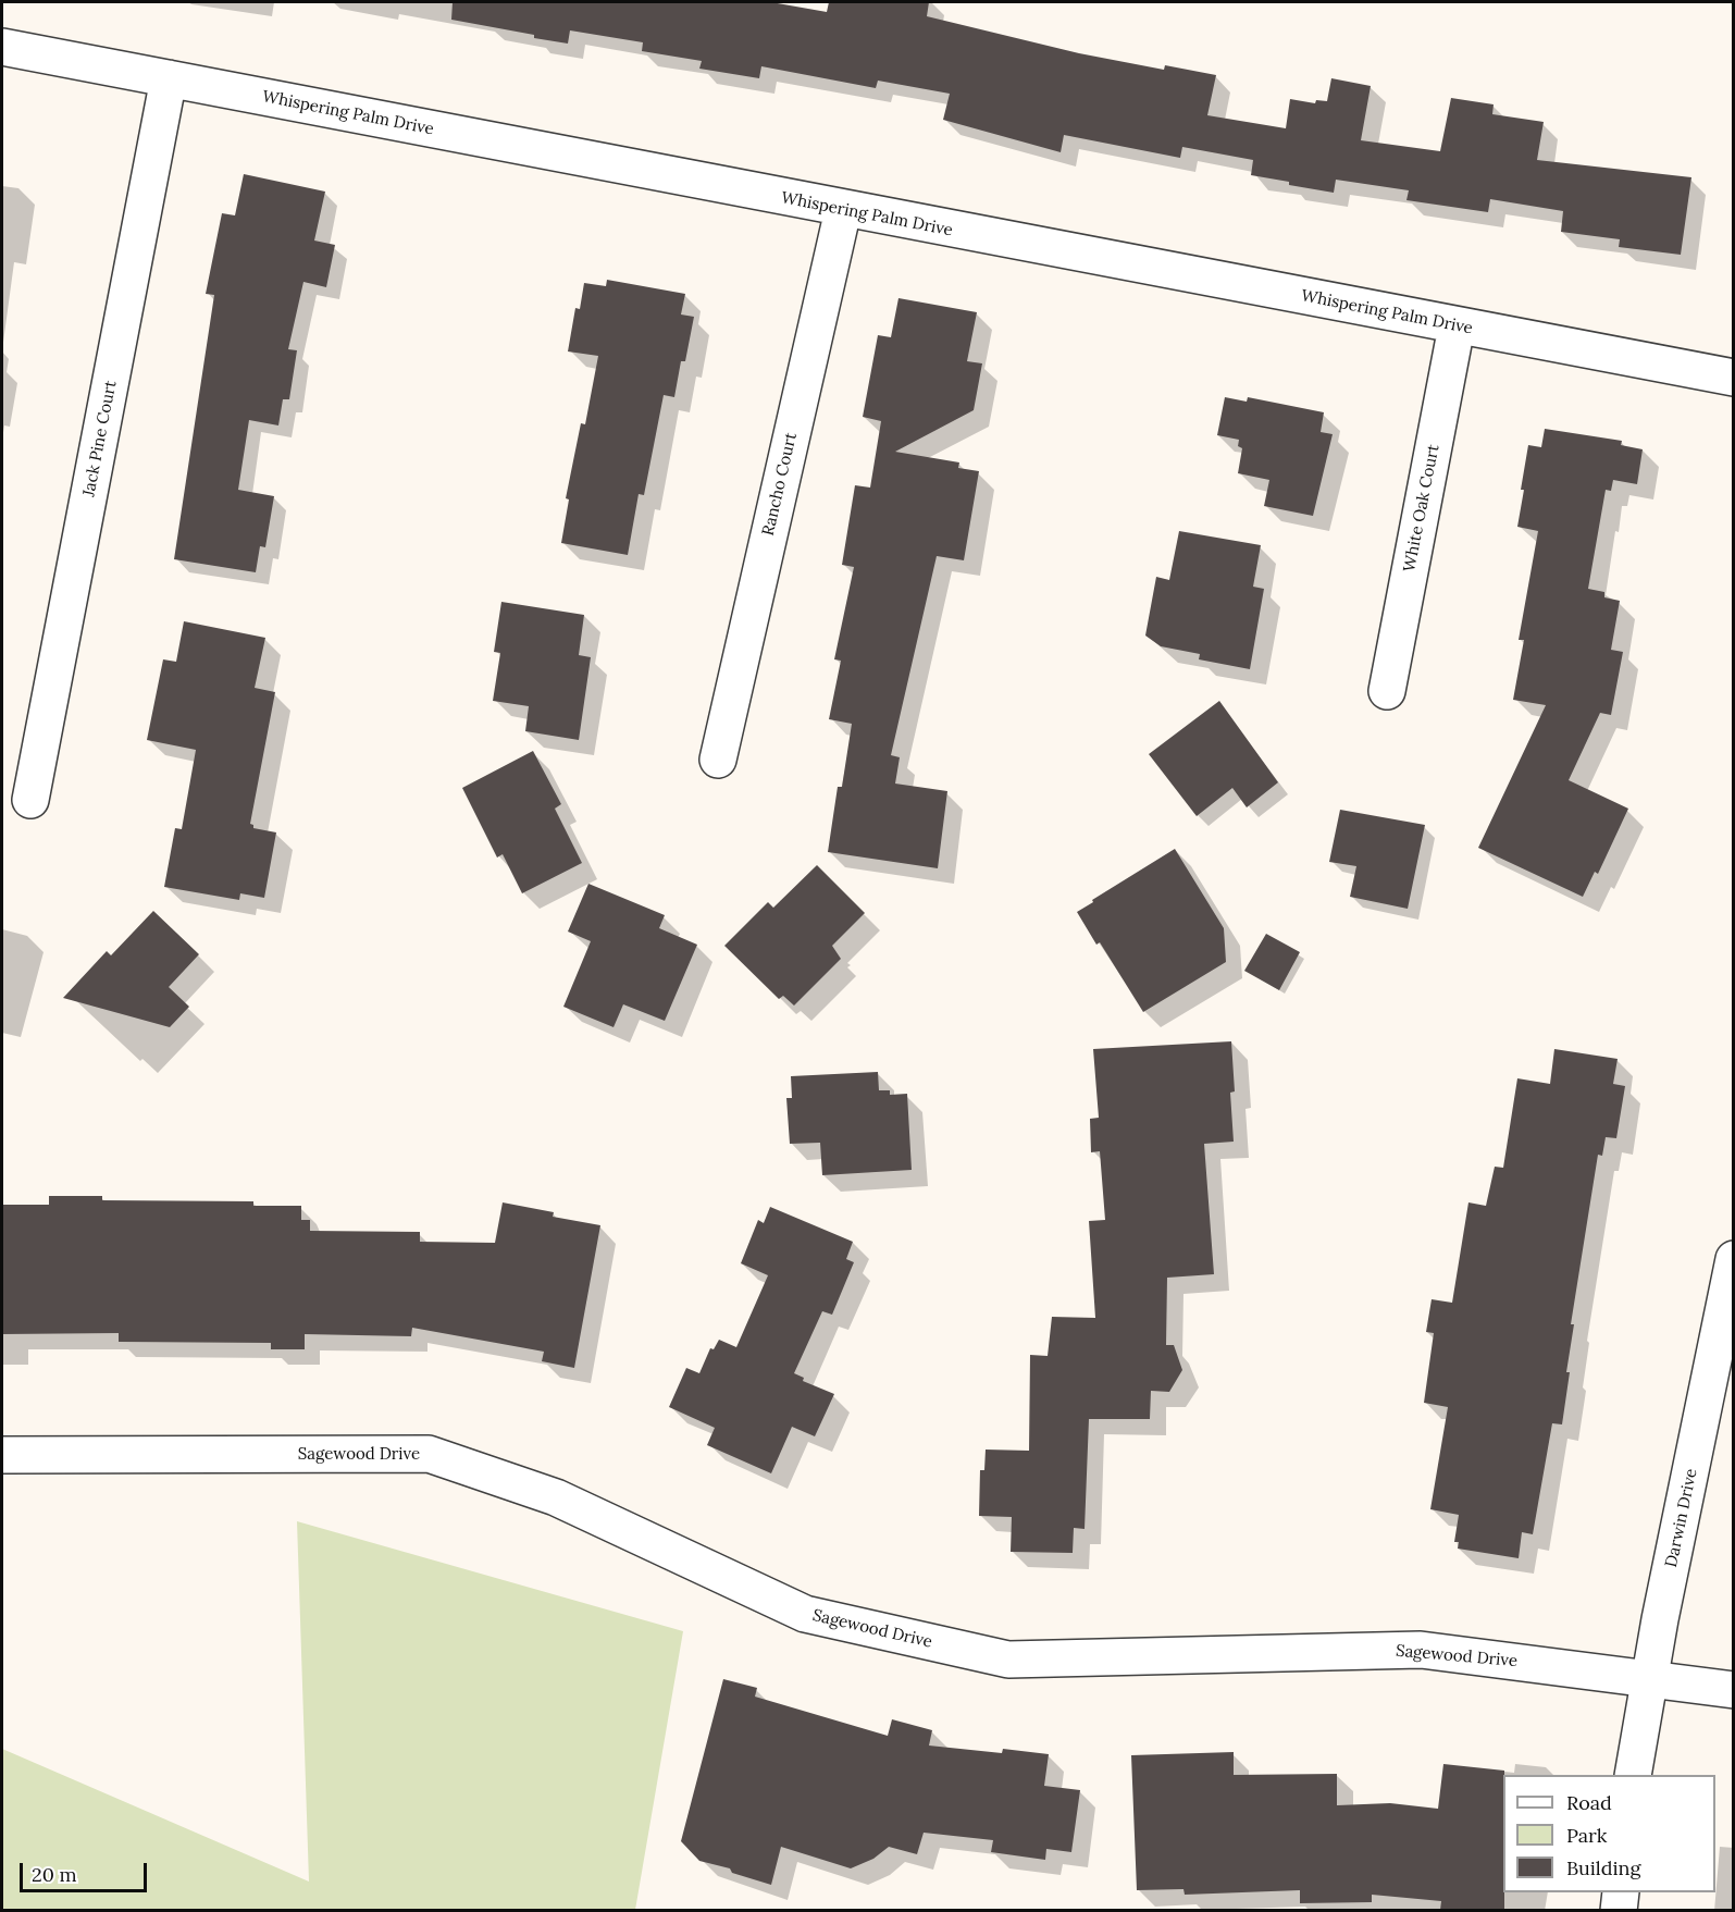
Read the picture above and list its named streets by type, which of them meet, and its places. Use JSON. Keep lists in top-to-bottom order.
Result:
{
  "streets": {
    "street": [
      "Whispering Palm Drive",
      "Jack Pine Court",
      "Rancho Court",
      "White Oak Court",
      "Sagewood Drive",
      "Darwin Drive"
    ]
  },
  "crossings": [
    ["Whispering Palm Drive", "Jack Pine Court"],
    ["Whispering Palm Drive", "Rancho Court"],
    ["Whispering Palm Drive", "White Oak Court"],
    ["Sagewood Drive", "Darwin Drive"]
  ],
  "legend": ["Road", "Park", "Building"],
  "scale_bar": "20 m"
}
